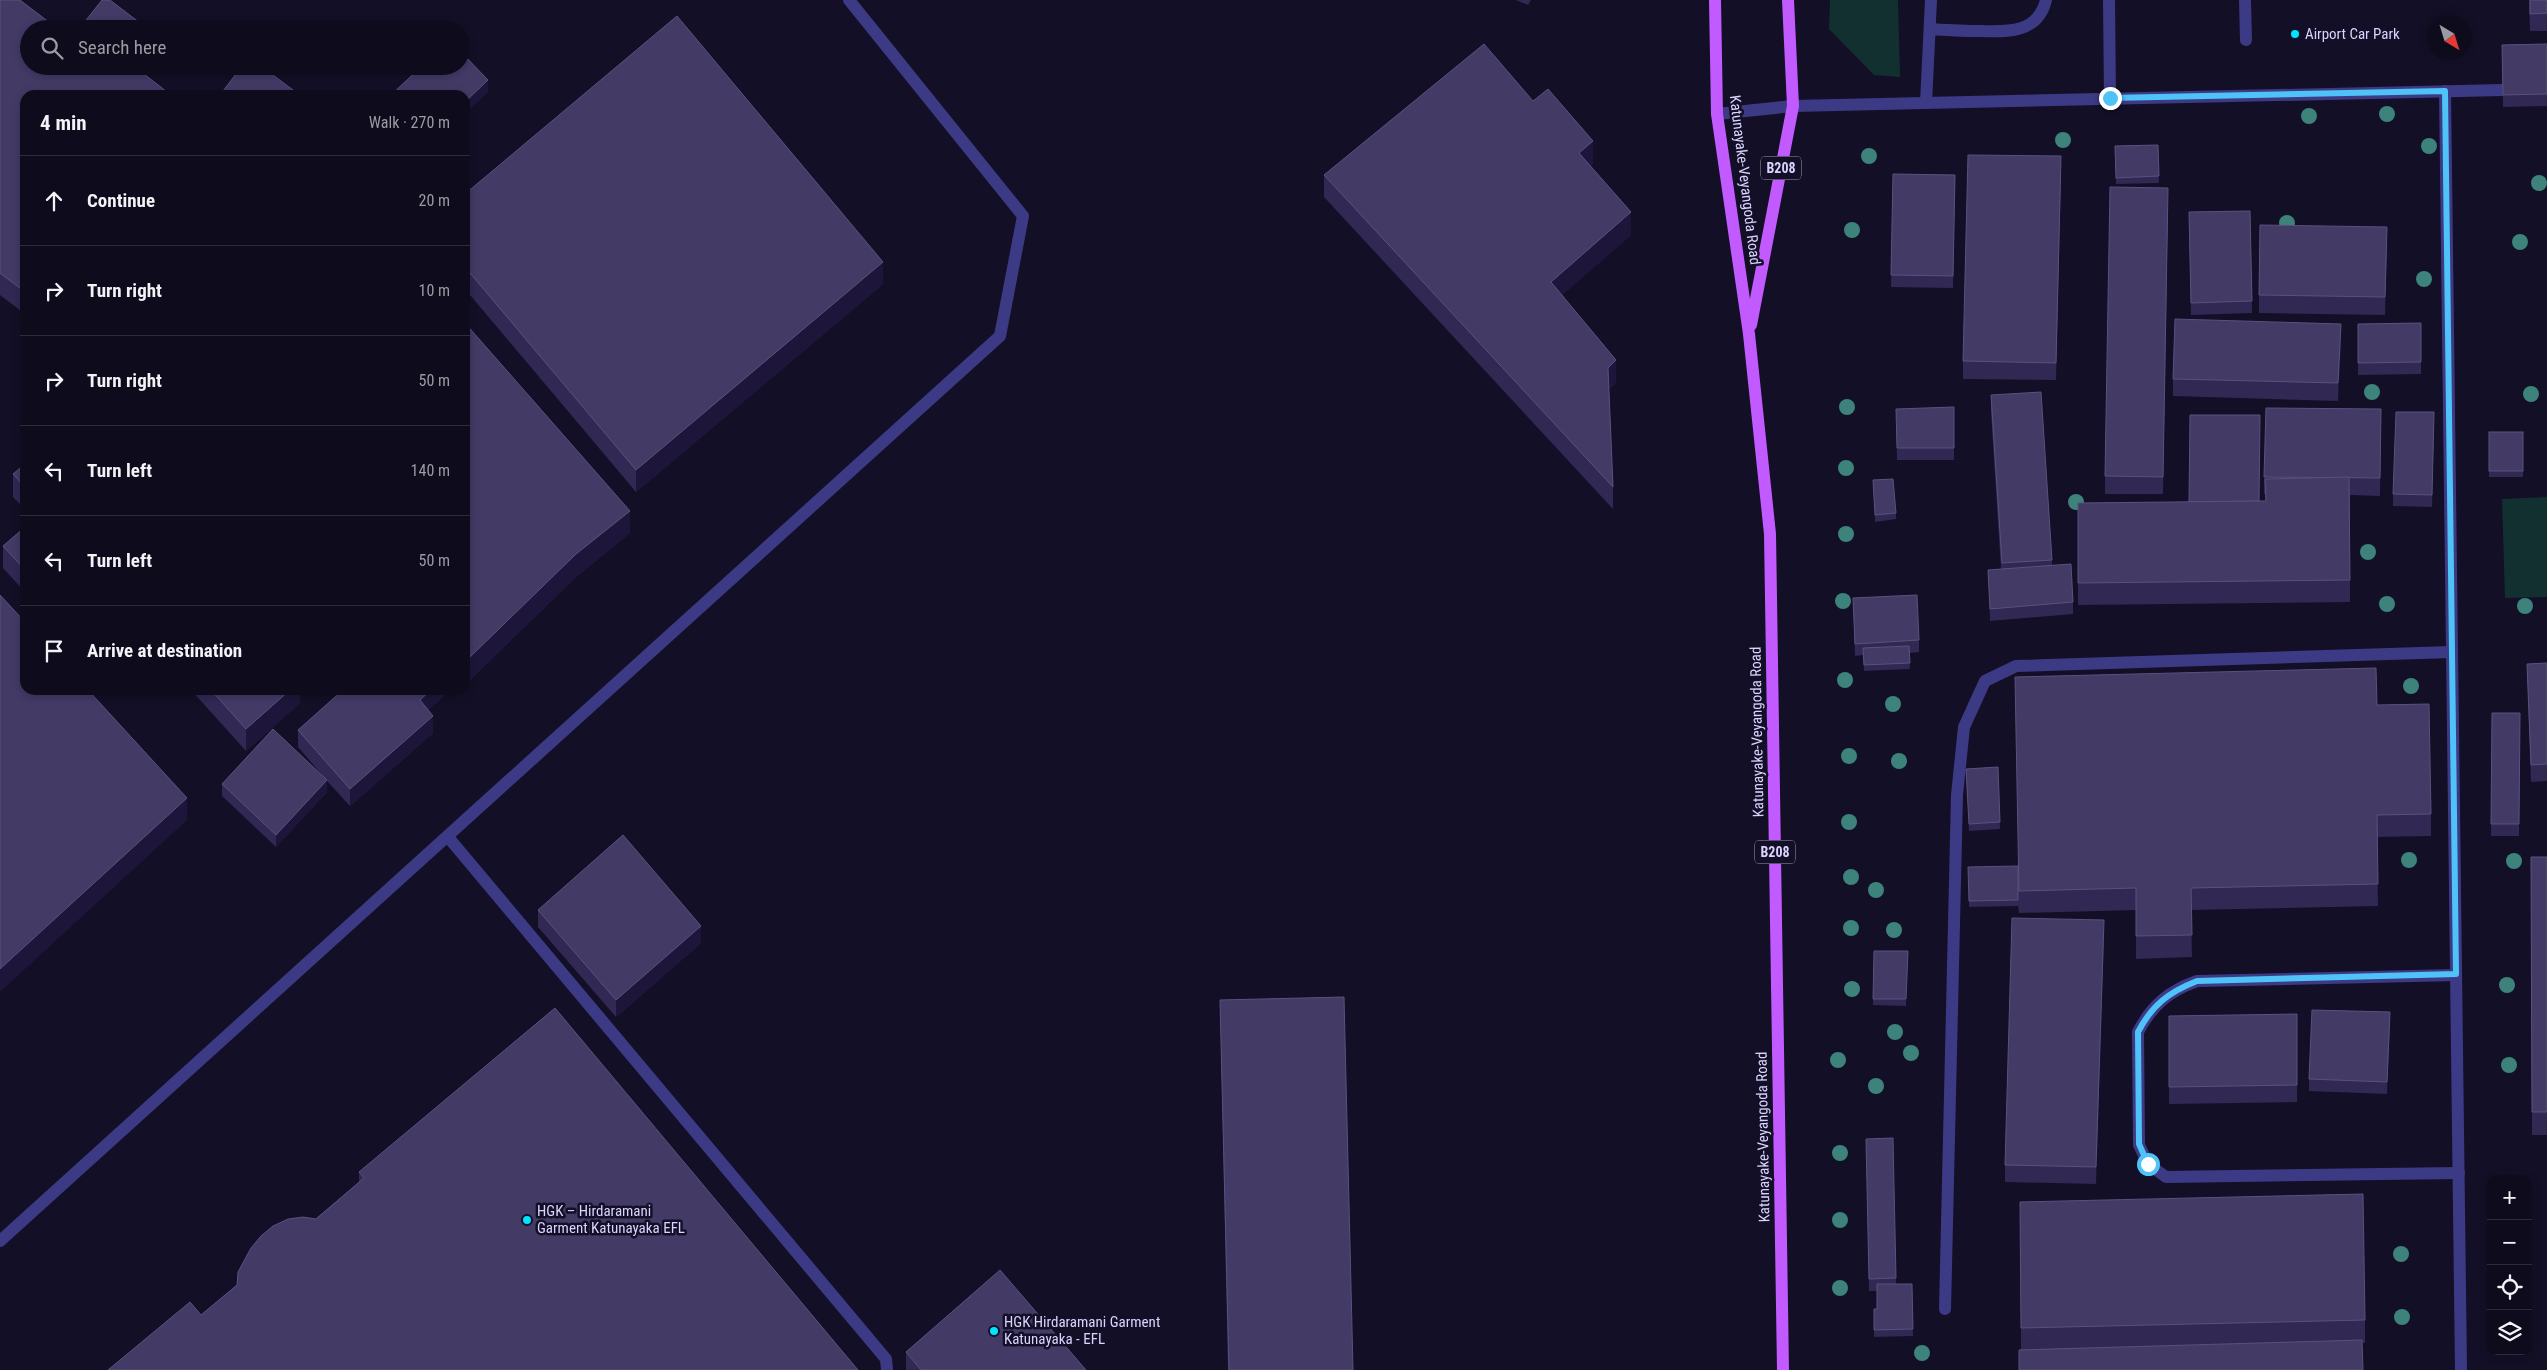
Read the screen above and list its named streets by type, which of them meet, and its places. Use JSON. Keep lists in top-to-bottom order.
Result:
{
  "streets": {
    "main road": ["B208", "Katunayake-Veyangoda Road"]
  },
  "places": ["Airport Car Park", "HGK – Hirdaramani Garment Katunayaka EFL", "HGK Hirdaramani Garment Katunayaka - EFL"],
  "north": "bottom right",
  "page": {
    "search": "Search here",
    "heading": ["4 min", "Walk · 270 m"],
    "list": [
      ["Continue", "20 m"],
      ["Turn right", "10 m"],
      ["Turn right", "50 m"],
      ["Turn left", "140 m"],
      ["Turn left", "50 m"],
      "Arrive at destination"
    ],
    "map_buttons": ["+", "−"]
  }
}
